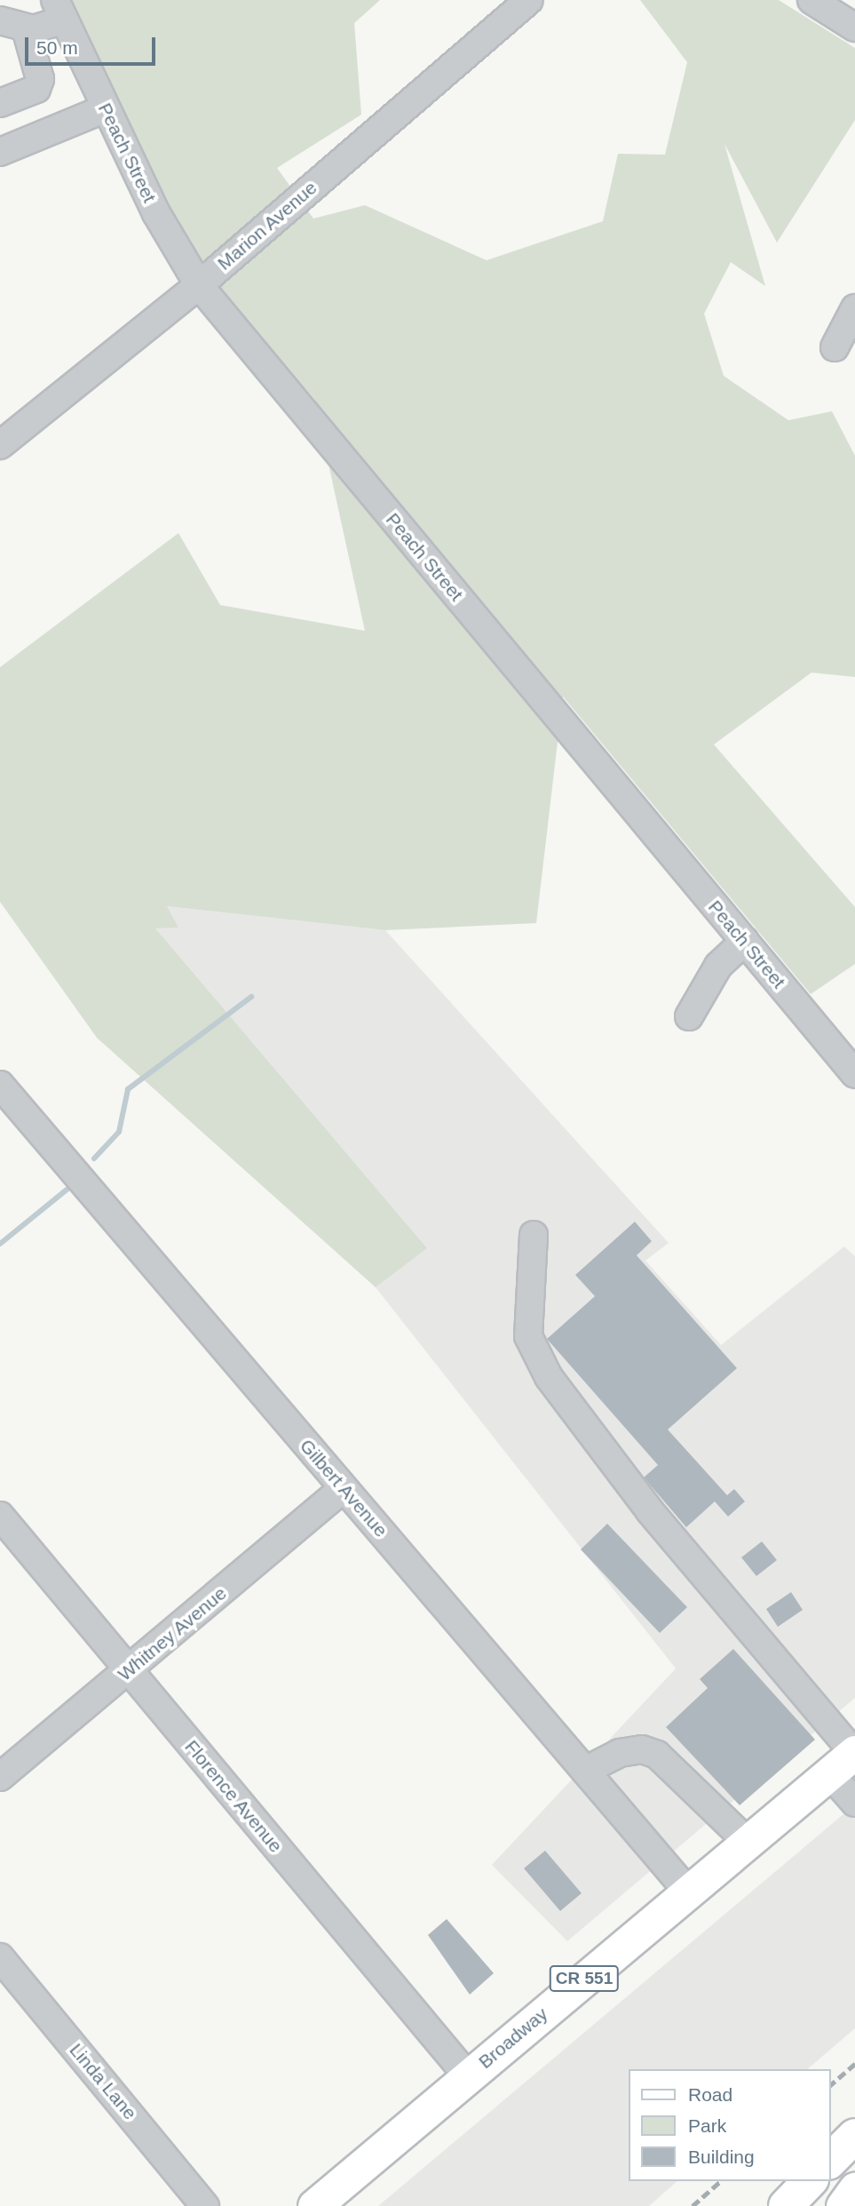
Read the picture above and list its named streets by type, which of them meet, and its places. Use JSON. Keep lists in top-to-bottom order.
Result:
{
  "streets": {
    "main road": ["CR 551", "Broadway"],
    "street": [
      "Peach Street",
      "Marion Avenue",
      "Gilbert Avenue",
      "Whitney Avenue",
      "Florence Avenue",
      "Linda Lane"
    ]
  },
  "crossings": [
    ["Peach Street", "Marion Avenue"],
    ["Gilbert Avenue", "Whitney Avenue"],
    ["Gilbert Avenue", "Broadway"],
    ["Whitney Avenue", "Florence Avenue"],
    ["Florence Avenue", "Broadway"]
  ],
  "legend": ["Road", "Park", "Building"],
  "scale_bar": "50 m"
}
